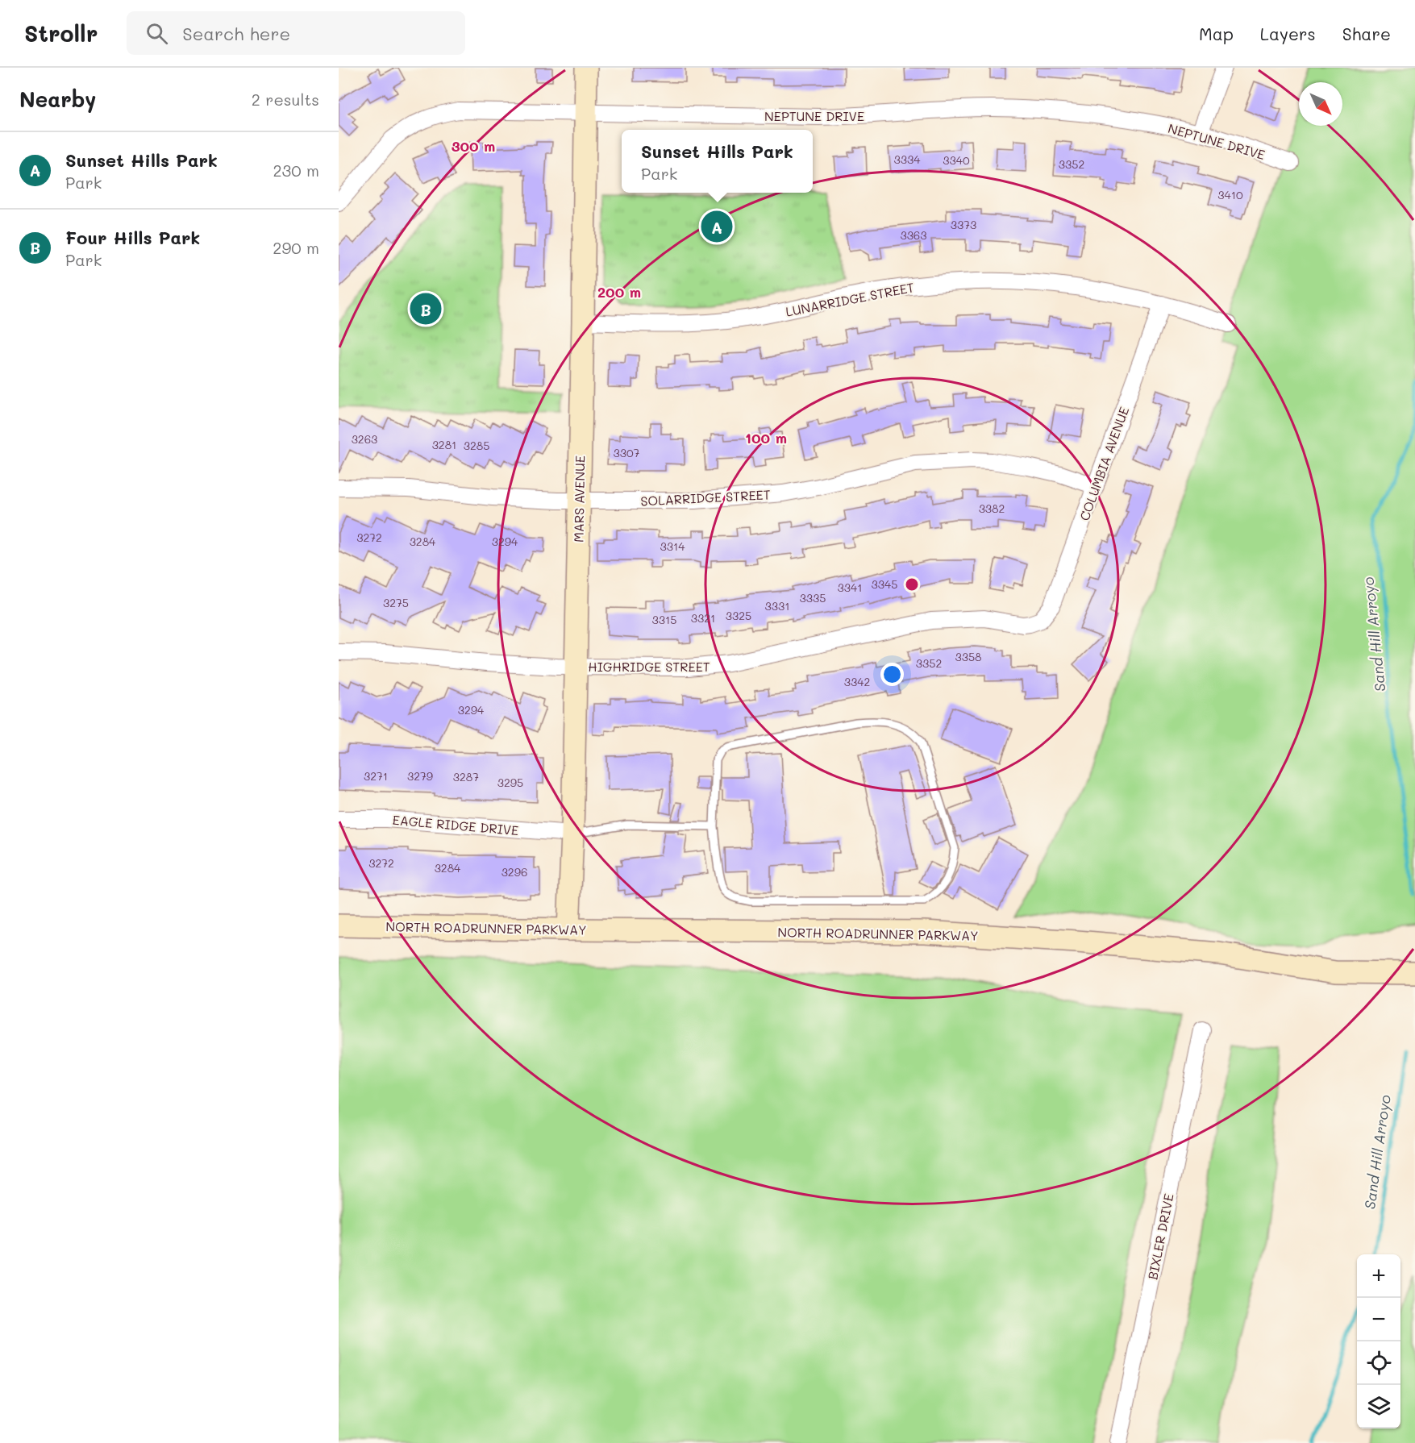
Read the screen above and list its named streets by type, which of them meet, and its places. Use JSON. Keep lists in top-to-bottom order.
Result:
{
  "streets": {
    "street": [
      "NEPTUNE DRIVE",
      "LUNARRIDGE STREET",
      "COLUMBIA AVENUE",
      "SOLARRIDGE STREET",
      "MARS AVENUE",
      "HIGHRIDGE STREET",
      "EAGLE RIDGE DRIVE",
      "NORTH ROADRUNNER PARKWAY",
      "BIXLER DRIVE"
    ]
  },
  "crossings": [
    ["NEPTUNE DRIVE", "MARS AVENUE"],
    ["LUNARRIDGE STREET", "COLUMBIA AVENUE"],
    ["LUNARRIDGE STREET", "MARS AVENUE"],
    ["COLUMBIA AVENUE", "SOLARRIDGE STREET"],
    ["COLUMBIA AVENUE", "HIGHRIDGE STREET"],
    ["SOLARRIDGE STREET", "MARS AVENUE"],
    ["MARS AVENUE", "HIGHRIDGE STREET"],
    ["MARS AVENUE", "EAGLE RIDGE DRIVE"],
    ["MARS AVENUE", "NORTH ROADRUNNER PARKWAY"]
  ],
  "water": ["Sand Hill Arroyo"],
  "house_numbers": [
    "3334",
    "3340",
    "3352",
    "3410",
    "3373",
    "3363",
    "3263",
    "3281",
    "3285",
    "3307",
    "3382",
    "3272",
    "3284",
    "3294",
    "3314",
    "3345",
    "3341",
    "3335",
    "3275",
    "3331",
    "3325",
    "3321",
    "3315",
    "3358",
    "3352",
    "3342",
    "3294",
    "3271",
    "3279",
    "3287",
    "3295",
    "3272",
    "3284",
    "3296"
  ],
  "north": "bottom right",
  "page": {
    "header": "Strollr",
    "search": "Search here",
    "nav": ["Map", "Layers", "Share"],
    "heading": ["Nearby", "2 results"],
    "popup": ["Sunset Hills Park", "Park"],
    "list": [
      {
        "mark": "A",
        "name": "Sunset Hills Park",
        "note": "Park",
        "value": "230 m"
      },
      {
        "mark": "B",
        "name": "Four Hills Park",
        "note": "Park",
        "value": "290 m"
      }
    ],
    "pins": ["A", "B"],
    "map_buttons": ["+", "−"]
  },
  "rings": ["300 m", "200 m", "100 m"]
}
